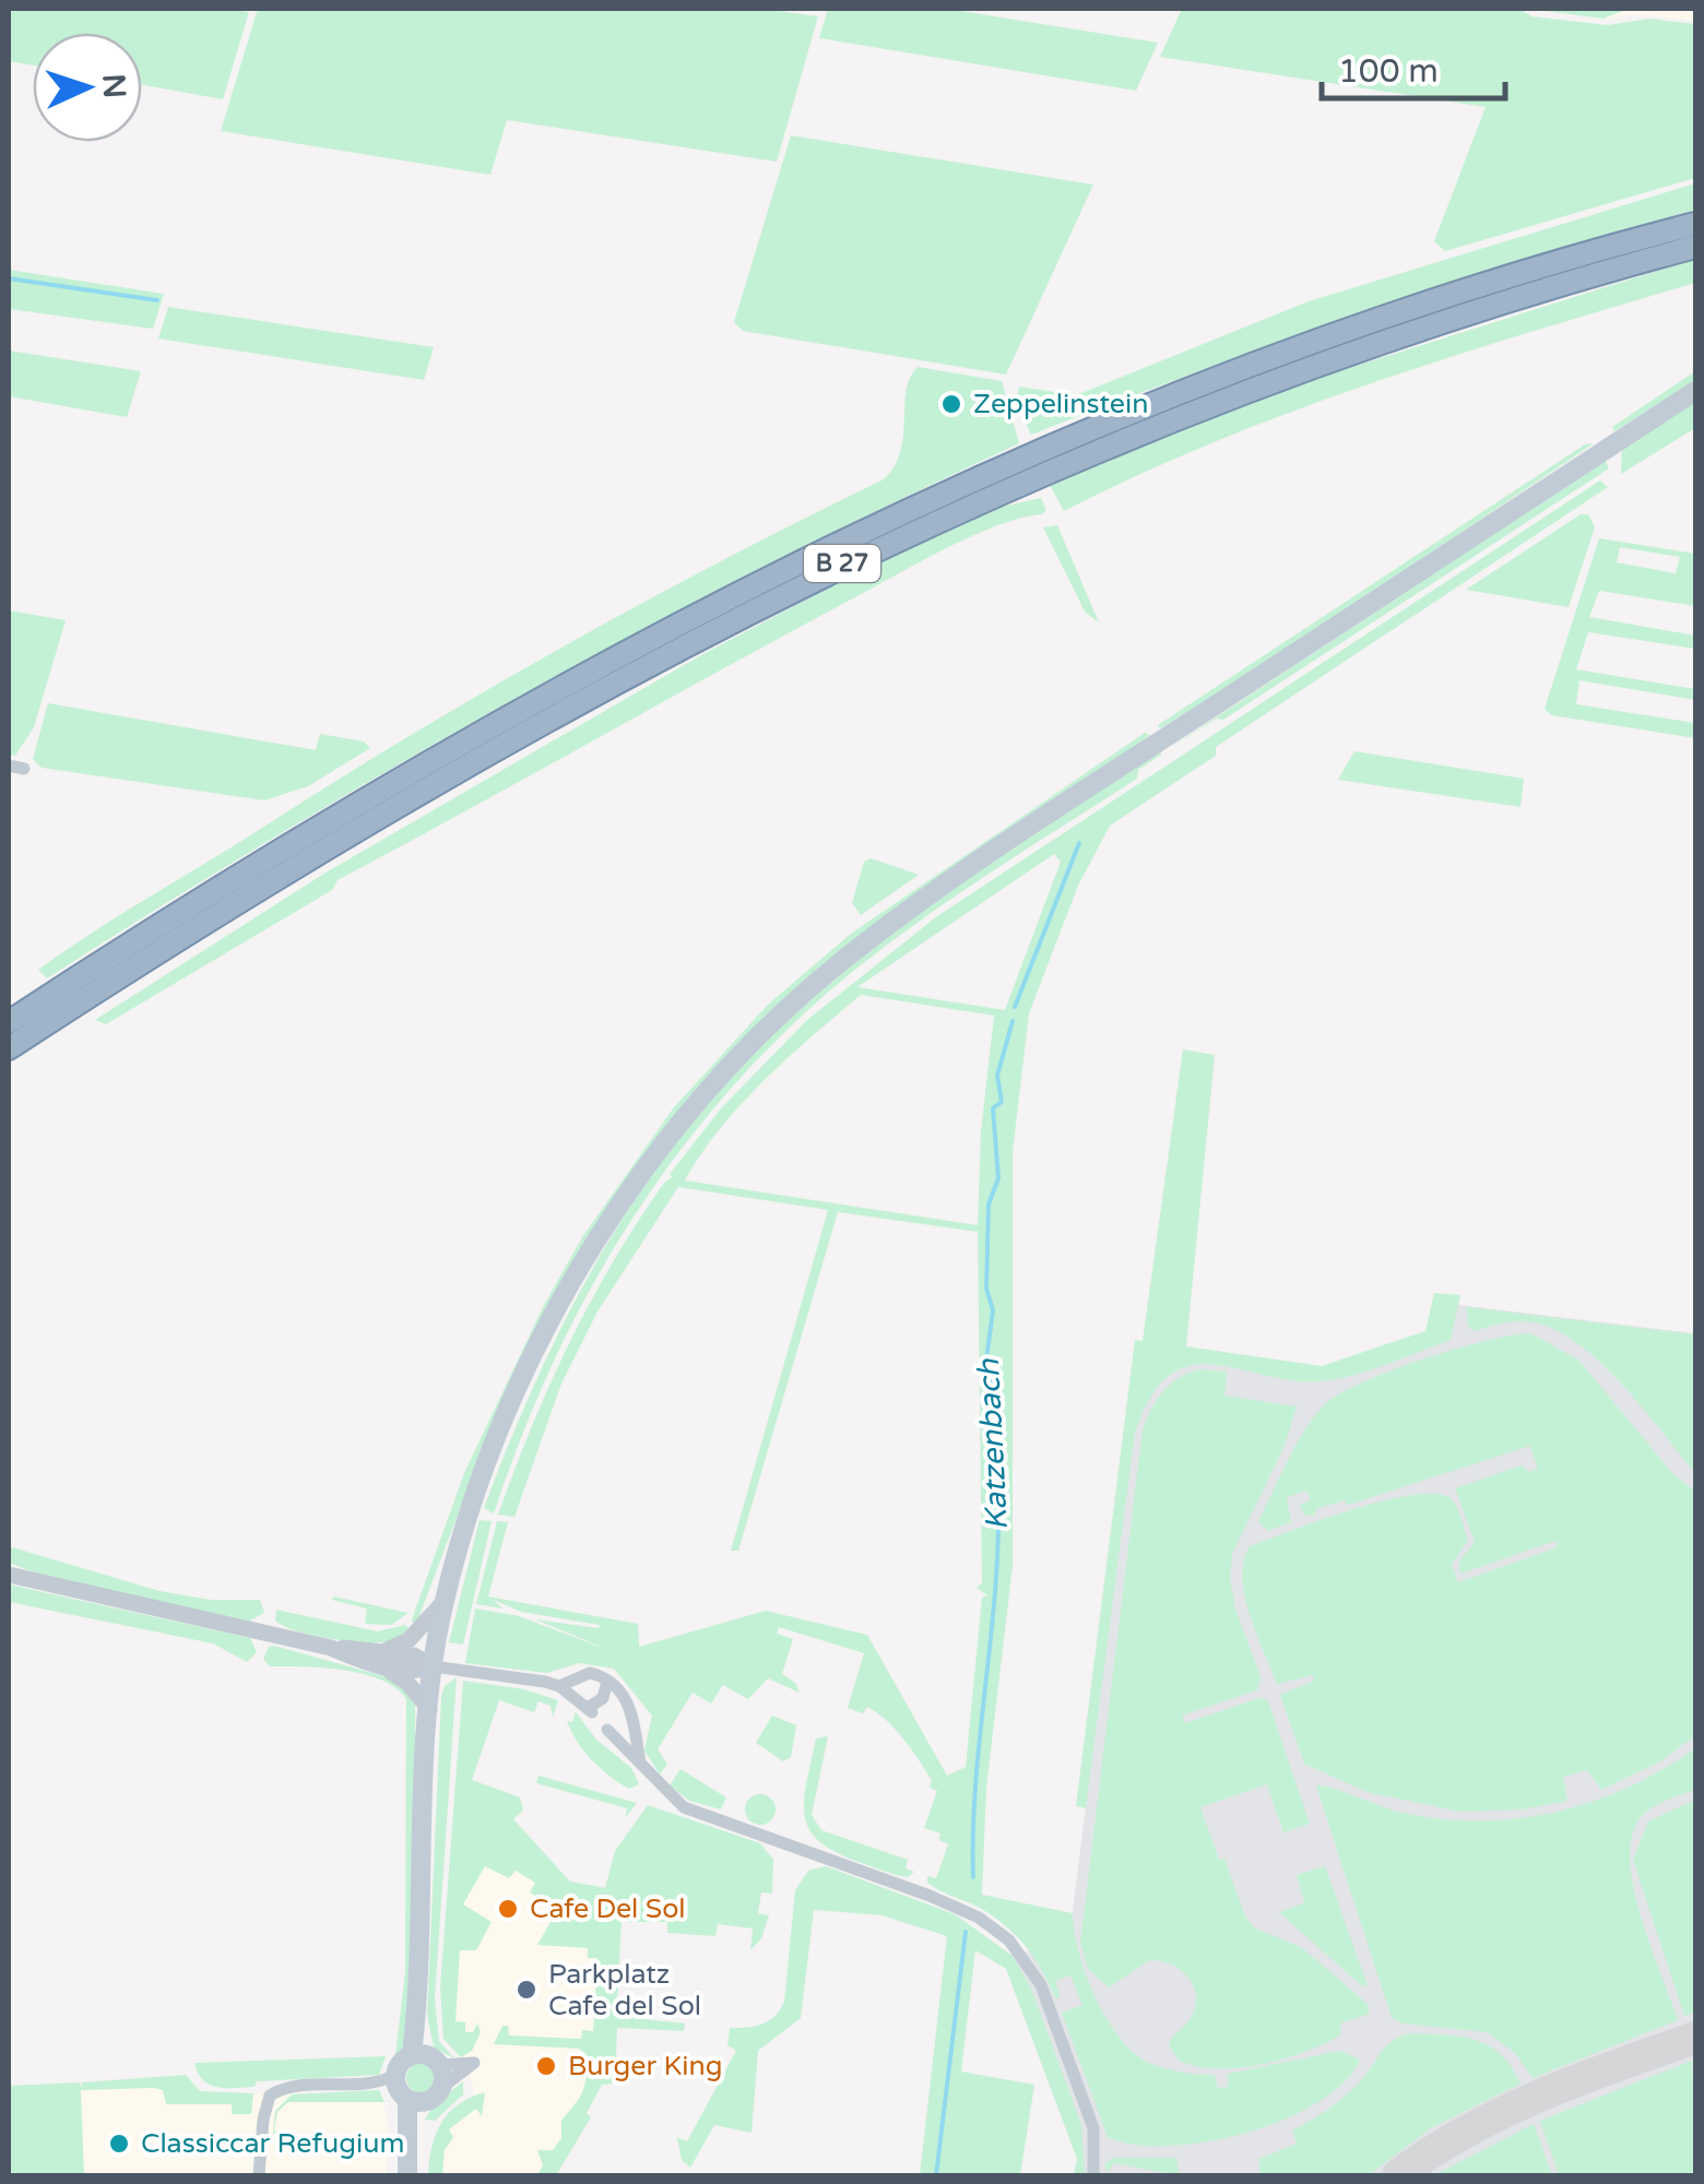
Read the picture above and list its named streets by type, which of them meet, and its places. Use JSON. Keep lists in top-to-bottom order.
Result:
{
  "streets": {
    "highway": ["B 27"]
  },
  "water": ["Katzenbach"],
  "places": [
    "Zeppelinstein",
    "Cafe Del Sol",
    "Parkplatz Cafe del Sol",
    "Burger King",
    "Classiccar Refugium"
  ],
  "scale_bar": "100 m",
  "north": "right"
}
